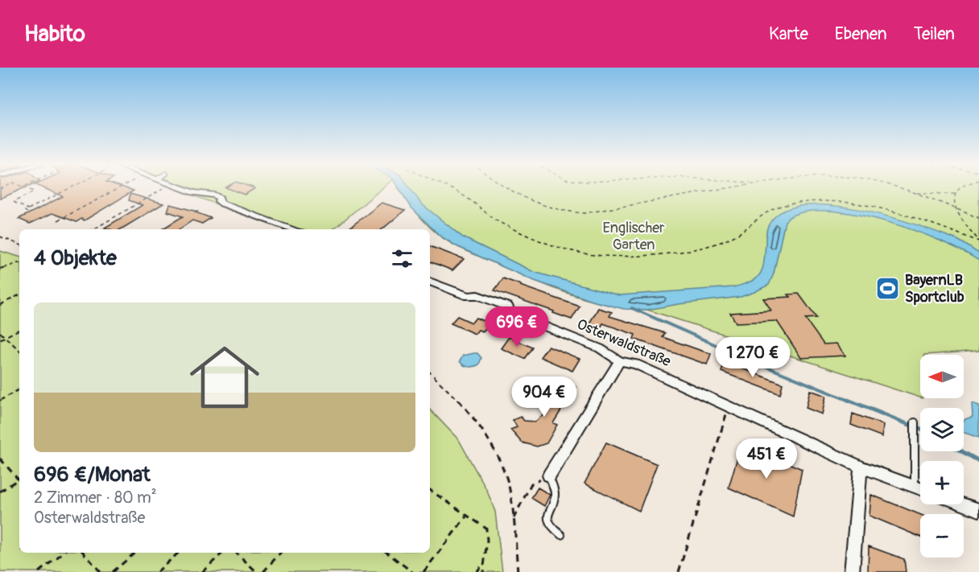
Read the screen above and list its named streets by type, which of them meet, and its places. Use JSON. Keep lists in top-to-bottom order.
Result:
{
  "streets": {
    "street": ["Osterwaldstraße"]
  },
  "parks": ["Englischer Garten"],
  "places": {
    "sports": ["BayernLB Sportclub"]
  },
  "north": "left",
  "page": {
    "header": "Habito",
    "nav": ["Karte", "Ebenen", "Teilen"],
    "heading": "4 Objekte",
    "list": [
      {
        "name": "696 €/Monat",
        "note": "2 Zimmer · 80 m² · Osterwaldstraße"
      }
    ],
    "price": [
      "696 €",
      "1 270 €",
      "904 €",
      "451 €"
    ],
    "map_buttons": ["+", "−"]
  }
}
